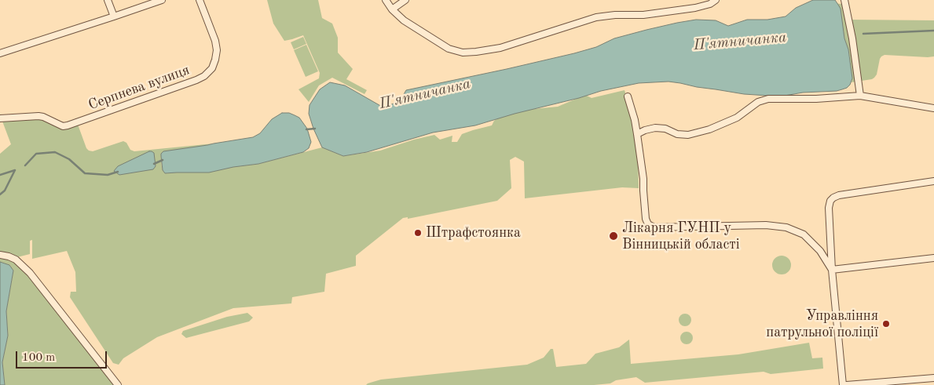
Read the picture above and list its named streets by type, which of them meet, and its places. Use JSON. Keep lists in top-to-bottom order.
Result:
{
  "streets": {
    "street": ["Серпнева вулиця"]
  },
  "water": ["П'ятничанка"],
  "places": ["Штрафстоянка", "Лікарня ГУНП у Вінницькій області", "Управління патрульної поліції"],
  "scale_bar": "100 m"
}
